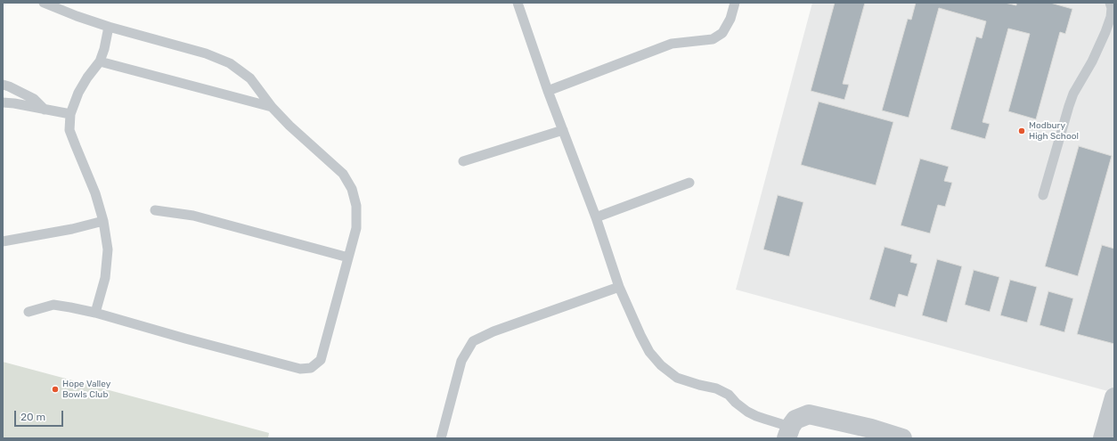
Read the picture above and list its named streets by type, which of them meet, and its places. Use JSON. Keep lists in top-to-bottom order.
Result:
{
  "places": ["Modbury High School", "Hope Valley Bowls Club"],
  "scale_bar": "20 m"
}
